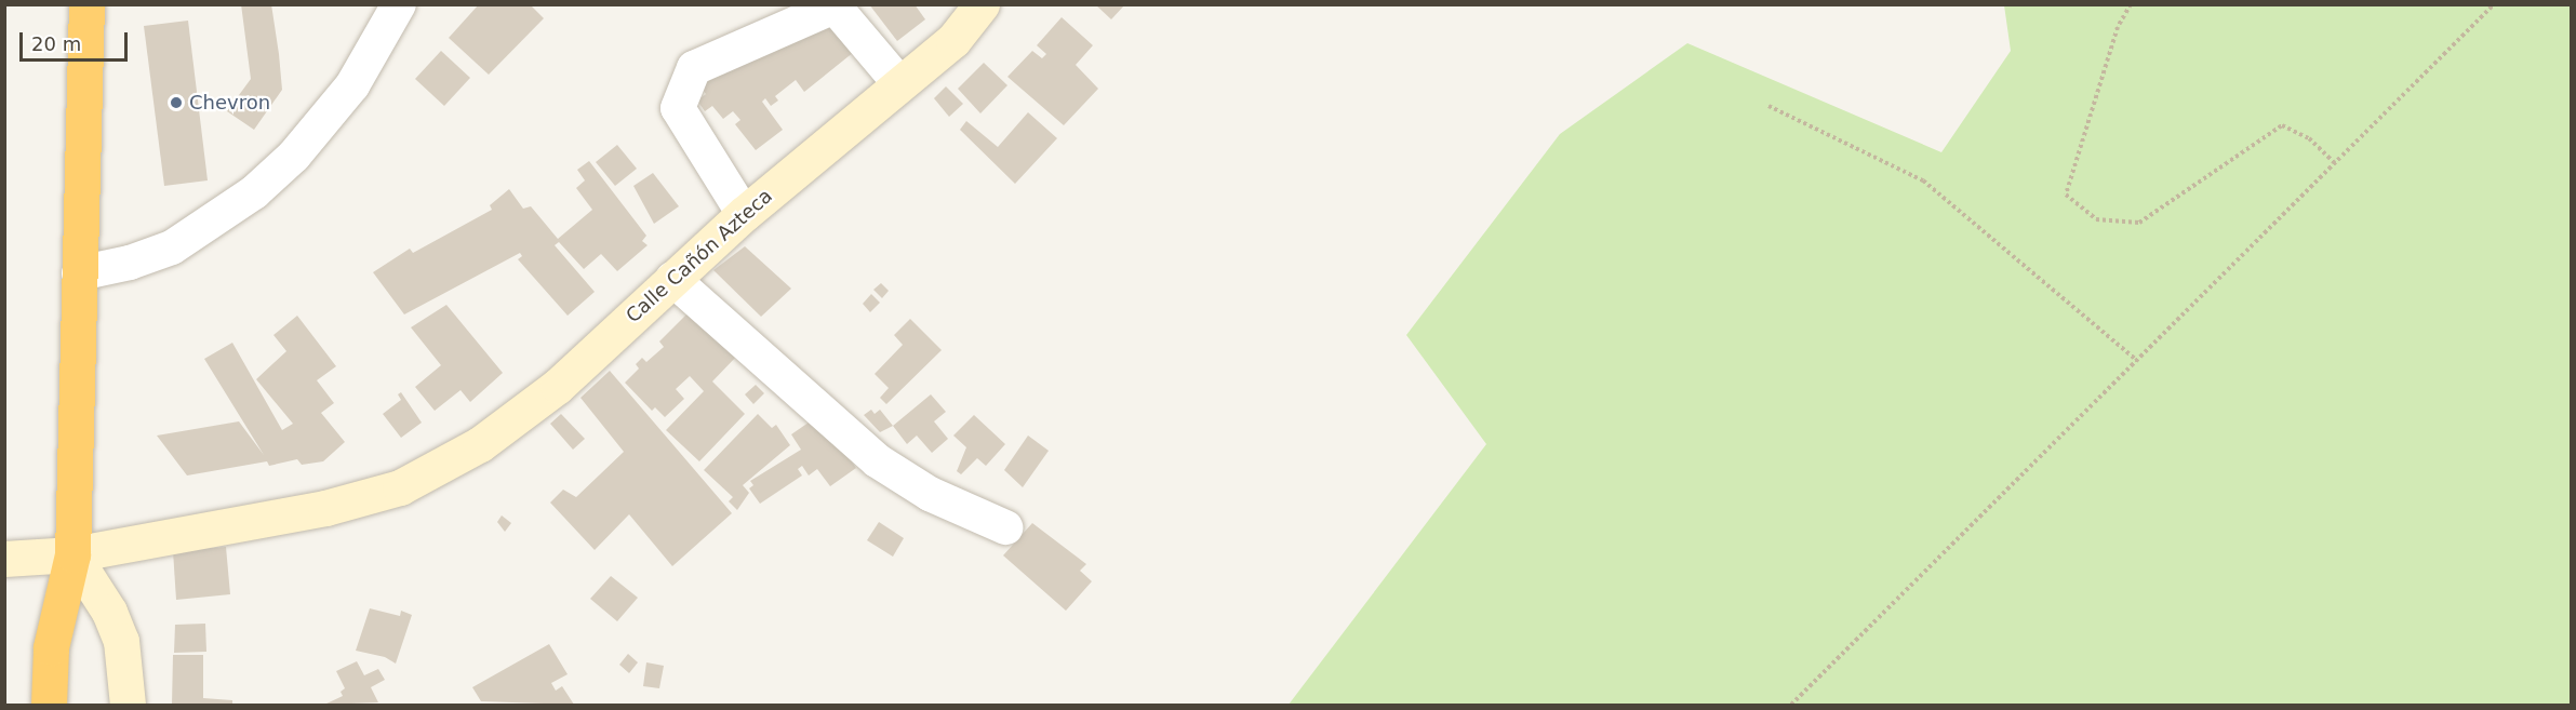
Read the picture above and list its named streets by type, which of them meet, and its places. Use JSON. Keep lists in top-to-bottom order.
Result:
{
  "streets": {
    "main road": ["Calle Cañón Azteca"]
  },
  "places": ["Chevron"],
  "scale_bar": "20 m"
}
